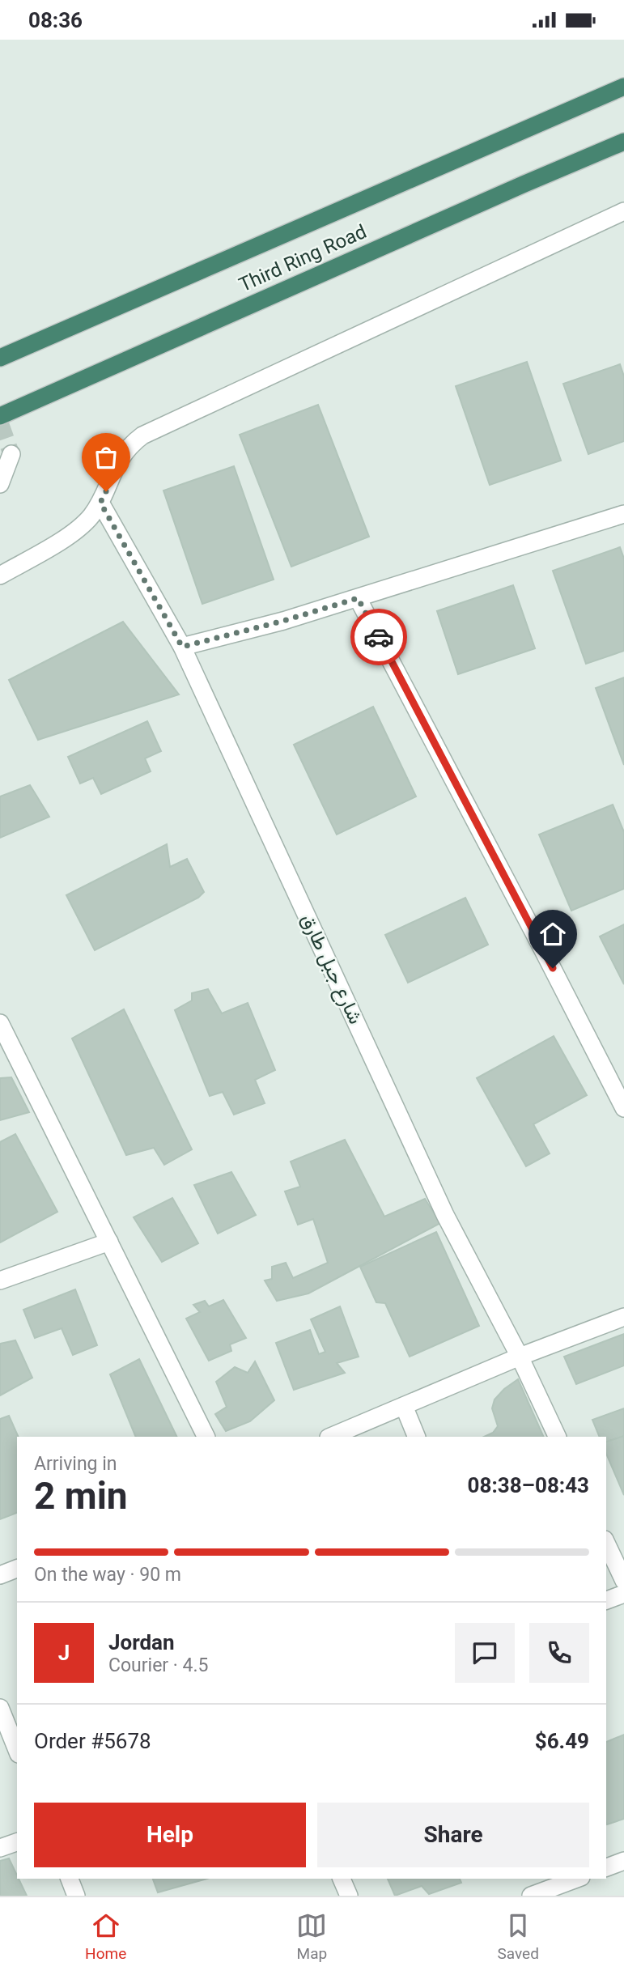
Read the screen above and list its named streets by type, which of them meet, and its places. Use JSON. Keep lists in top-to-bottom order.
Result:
{
  "streets": {
    "highway": ["Third Ring Road"],
    "street": ["شارع جبل طارق"]
  },
  "page": {
    "status": "08:36",
    "heading": ["2 min", "Arriving in", "08:38–08:43"],
    "panel": [
      "Jordan",
      "Courier · 4.5",
      "Order #5678",
      "$6.49"
    ],
    "bar": "On the way · 90 m",
    "round": "J",
    "buttons": ["Help", "Share"],
    "tabs": ["Home", "Map", "Saved"]
  }
}
